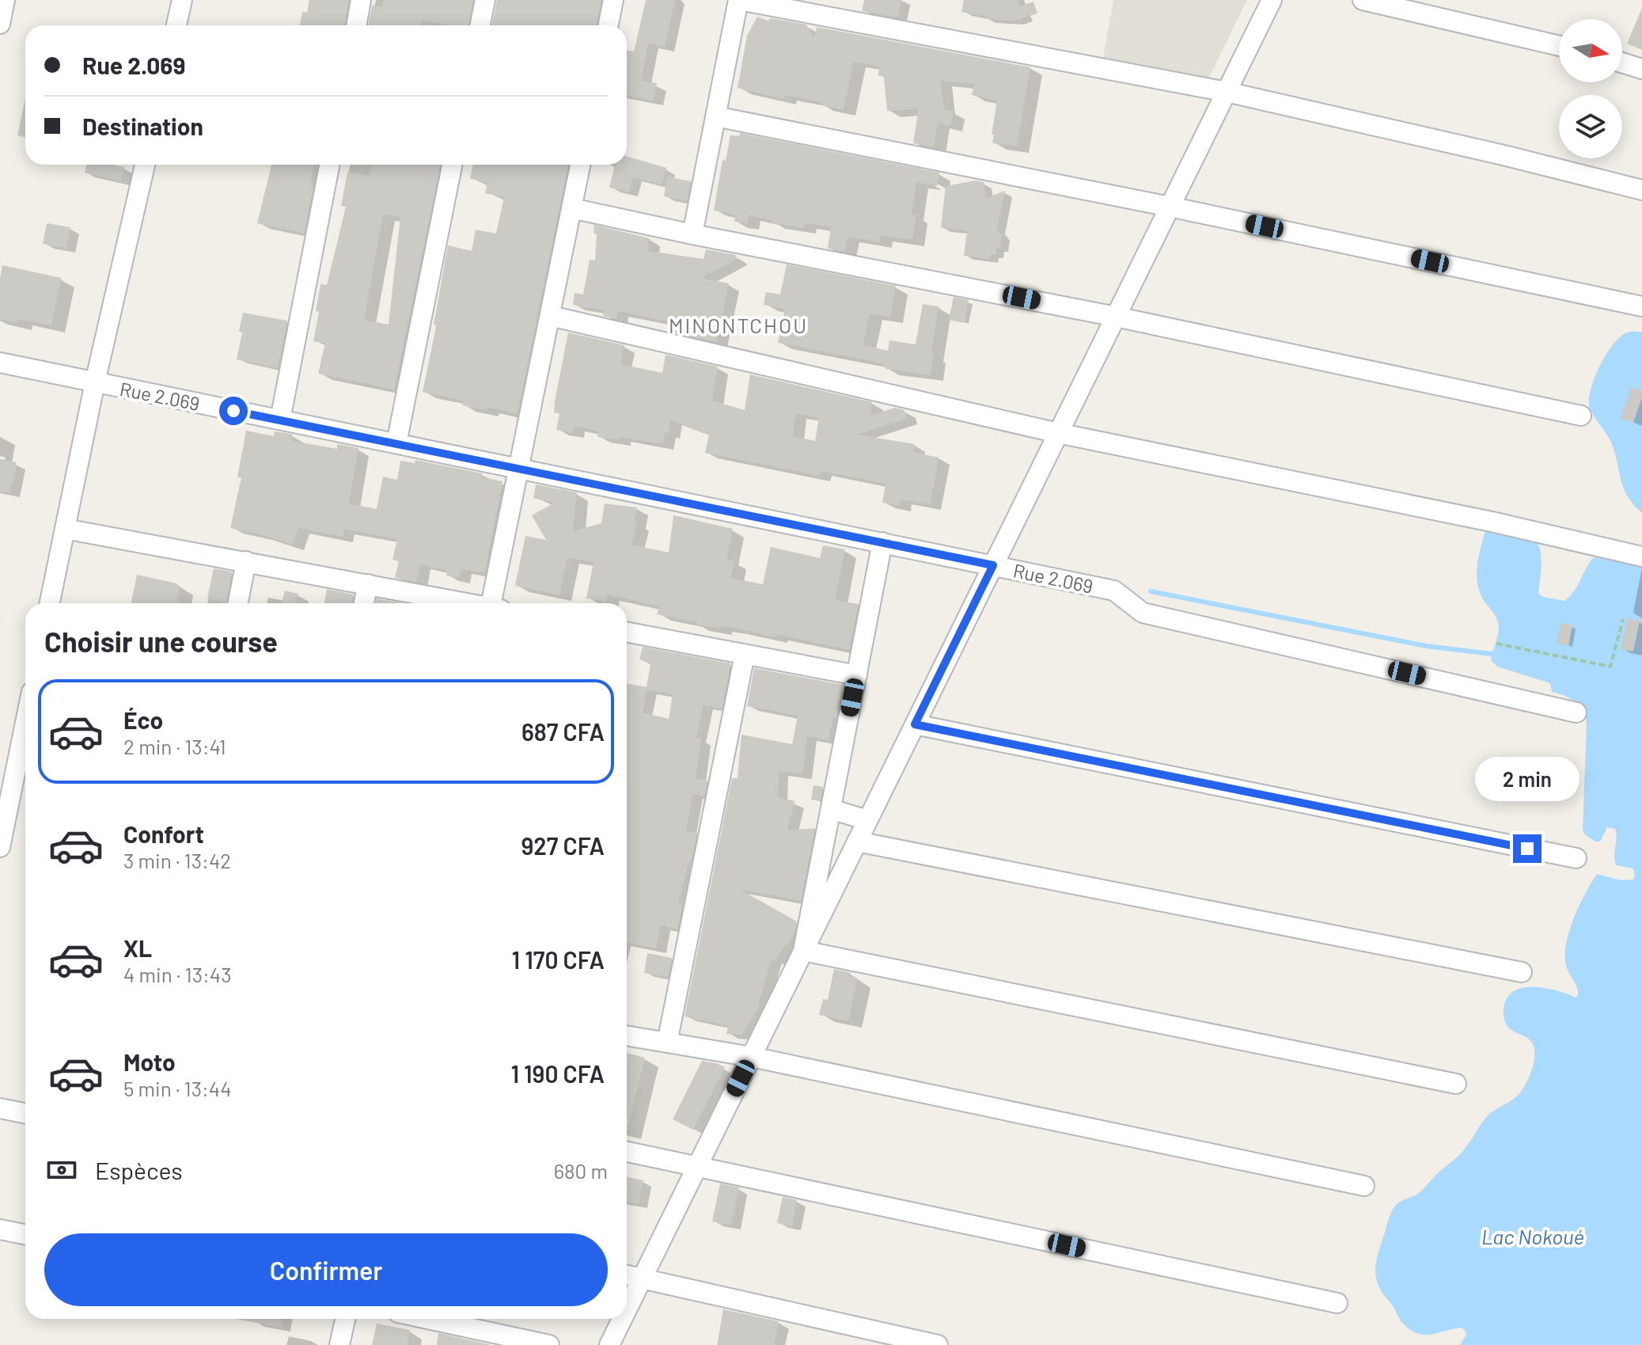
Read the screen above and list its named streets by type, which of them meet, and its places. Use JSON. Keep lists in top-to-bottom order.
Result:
{
  "streets": {
    "street": ["Rue 2.069"]
  },
  "districts": ["MINONTCHOU"],
  "water": ["Lac Nokoué"],
  "north": "right",
  "page": {
    "banner": ["Rue 2.069", "Destination"],
    "heading": "Choisir une course",
    "list": [
      {
        "name": "Éco",
        "note": "2 min · 13:41",
        "value": "687 CFA"
      },
      {
        "name": "Confort",
        "note": "3 min · 13:42",
        "value": "927 CFA"
      },
      {
        "name": "XL",
        "note": "4 min · 13:43",
        "value": "1 170 CFA"
      },
      {
        "name": "Moto",
        "note": "5 min · 13:44",
        "value": "1 190 CFA"
      }
    ],
    "bubble": "2 min",
    "pay": ["Espèces", "680 m"],
    "buttons": "Confirmer"
  }
}
